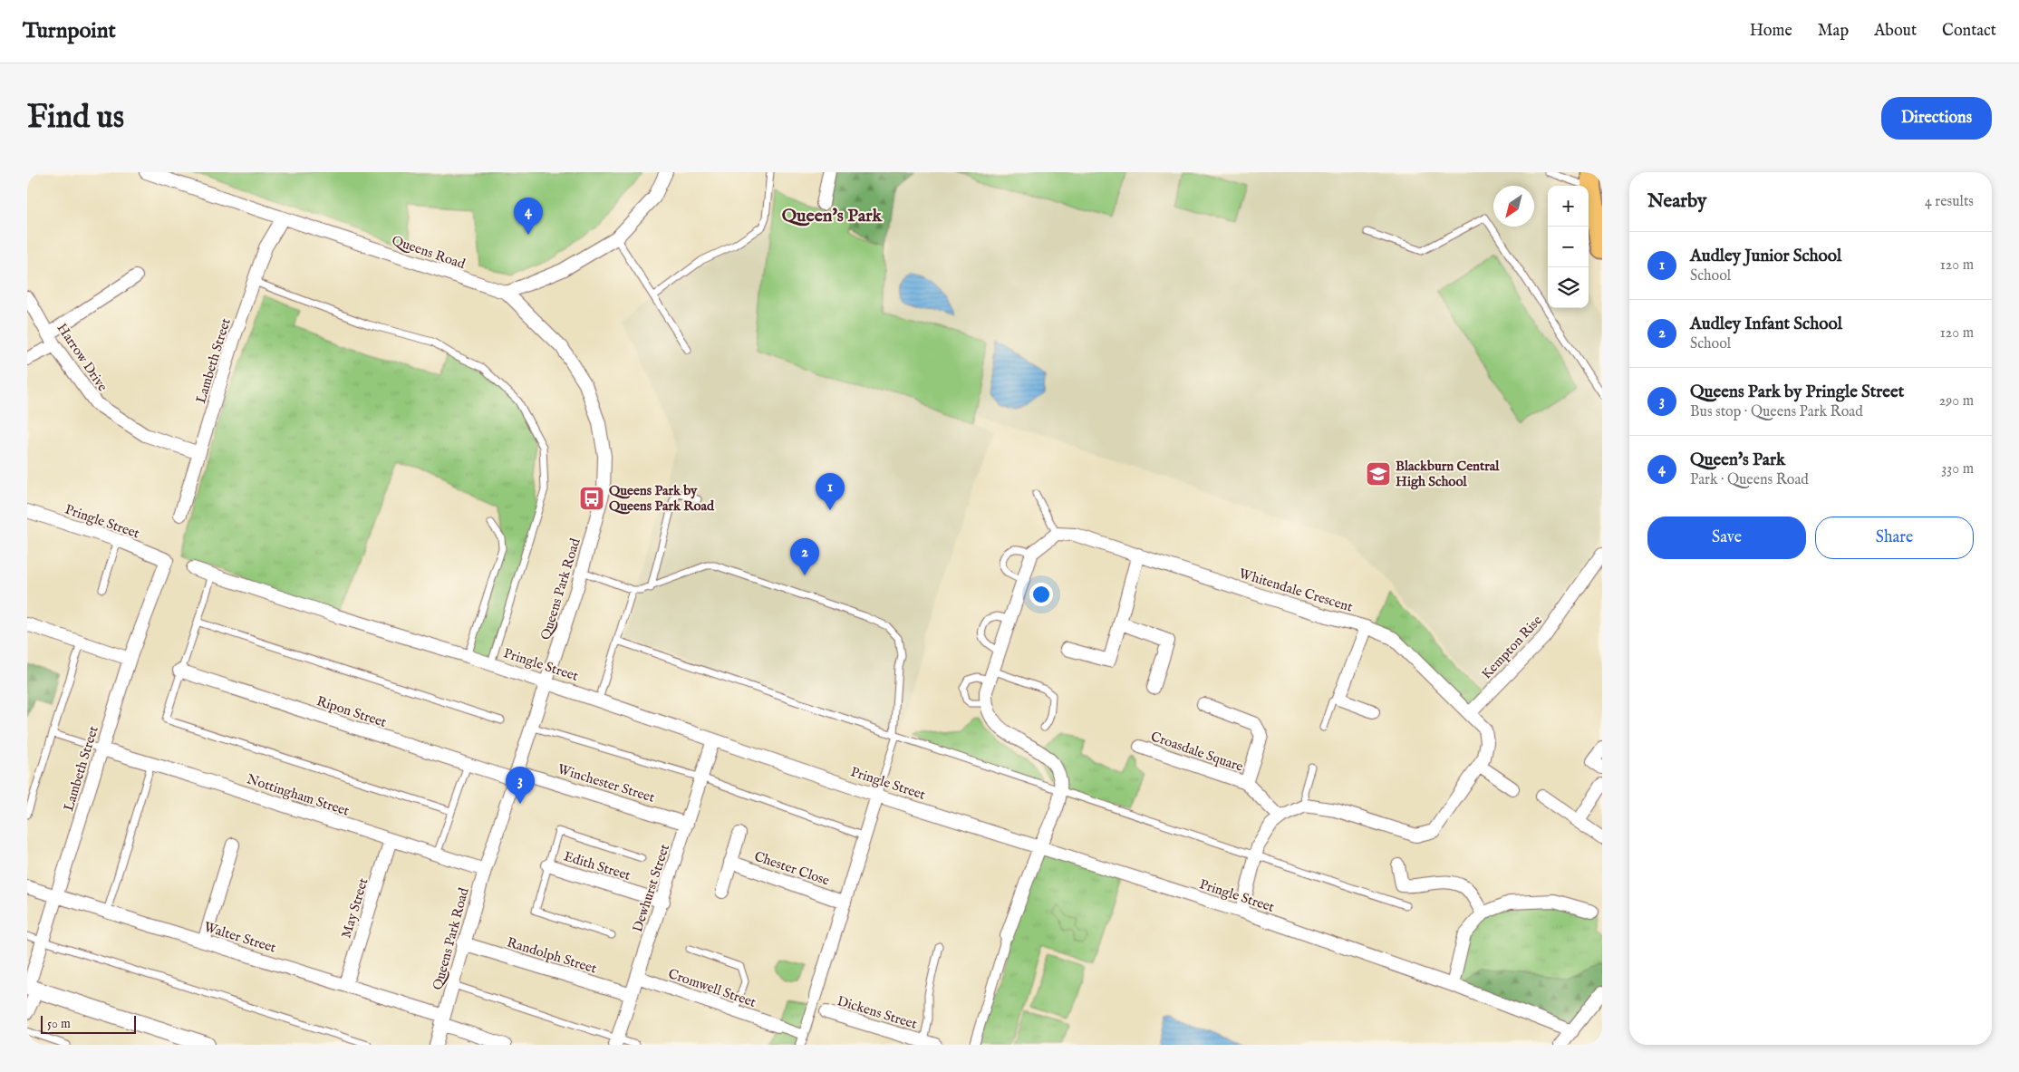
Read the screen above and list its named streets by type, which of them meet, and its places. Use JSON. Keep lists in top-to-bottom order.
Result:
{
  "streets": {
    "street": [
      "Queens Road",
      "Harrow Drive",
      "Lambeth Street",
      "Pringle Street",
      "Queens Park Road",
      "Whitendale Crescent",
      "Kempton Rise",
      "Ripon Street",
      "Croasdale Square",
      "Winchester Street",
      "Nottingham Street",
      "Edith Street",
      "Chester Close",
      "Dewhurst Street",
      "May Street",
      "Walter Street",
      "Randolph Street",
      "Cromwell Street",
      "Dickens Street"
    ]
  },
  "crossings": [
    ["Queens Road", "Lambeth Street"],
    ["Queens Road", "Queens Park Road"],
    ["Harrow Drive", "Lambeth Street"],
    ["Lambeth Street", "Pringle Street"],
    ["Lambeth Street", "Nottingham Street"],
    ["Lambeth Street", "Walter Street"],
    ["Pringle Street", "Queens Park Road"],
    ["Pringle Street", "Dewhurst Street"],
    ["Queens Park Road", "Ripon Street"],
    ["Queens Park Road", "Winchester Street"],
    ["Queens Park Road", "Nottingham Street"],
    ["Queens Park Road", "Walter Street"],
    ["Queens Park Road", "Randolph Street"],
    ["Whitendale Crescent", "Kempton Rise"],
    ["Ripon Street", "Winchester Street"],
    ["Winchester Street", "Dewhurst Street"],
    ["Nottingham Street", "May Street"],
    ["Edith Street", "Dewhurst Street"],
    ["Dewhurst Street", "Randolph Street"],
    ["Dewhurst Street", "Cromwell Street"],
    ["May Street", "Walter Street"]
  ],
  "districts": ["Queen's Park"],
  "places": {
    "school or university": ["Blackburn Central High School"],
    "bus stop": ["Queens Park by Queens Park Road"]
  },
  "scale_bar": "50 m",
  "north": "bottom left",
  "page": {
    "header": "Turnpoint",
    "nav": [
      "Home",
      "Map",
      "About",
      "Contact"
    ],
    "buttons": [
      "Directions",
      ["Save", "Share"]
    ],
    "title": "Find us",
    "heading": ["Nearby", "4 results"],
    "map_buttons": ["+", "−"],
    "pins": [
      "4",
      "1",
      "2",
      "3"
    ],
    "list": [
      {
        "mark": "1",
        "name": "Audley Junior School",
        "note": "School",
        "value": "120 m"
      },
      {
        "mark": "2",
        "name": "Audley Infant School",
        "note": "School",
        "value": "120 m"
      },
      {
        "mark": "3",
        "name": "Queens Park by Pringle Street",
        "note": "Bus stop · Queens Park Road",
        "value": "290 m"
      },
      {
        "mark": "4",
        "name": "Queen's Park",
        "note": "Park · Queens Road",
        "value": "330 m"
      }
    ],
    "scale": "50 m"
  }
}
